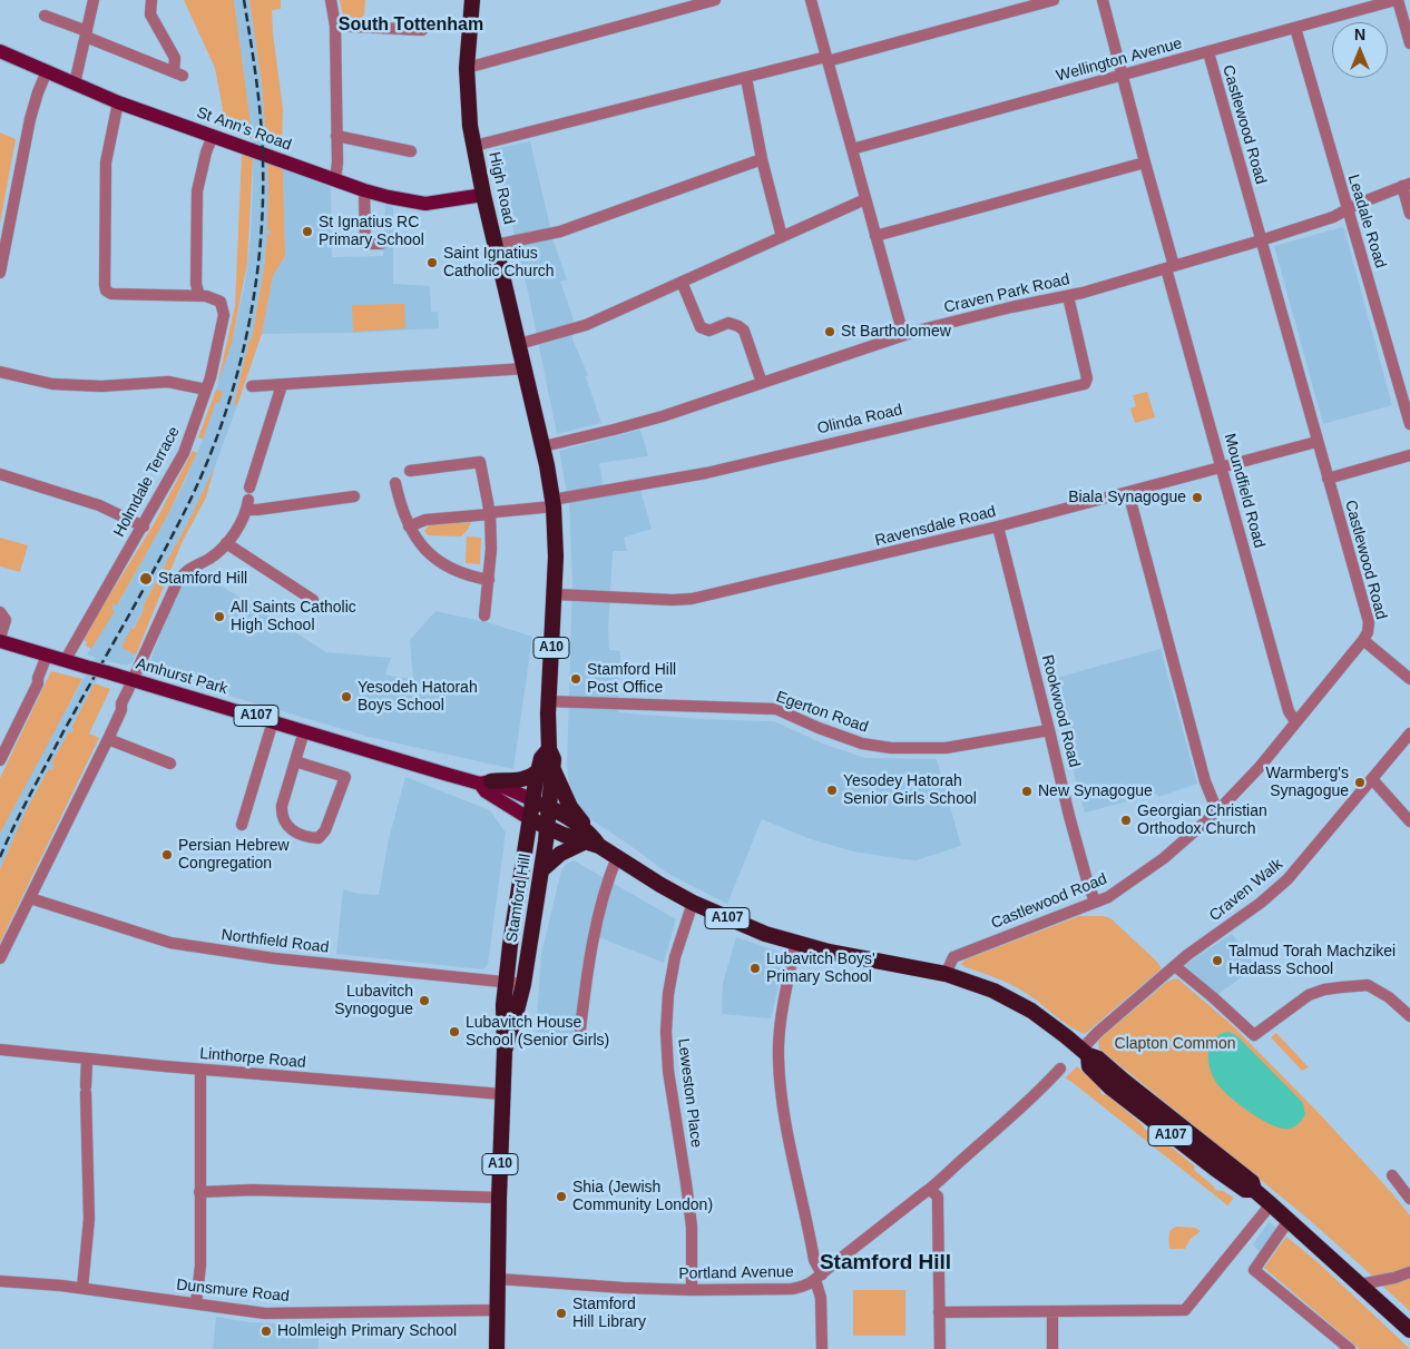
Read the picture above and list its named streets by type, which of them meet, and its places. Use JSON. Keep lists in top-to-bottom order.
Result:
{
  "streets": {
    "highway": [
      "High Road",
      "A10",
      "A107",
      "Stamford Hill"
    ],
    "main road": ["St Ann's Road", "Amhurst Park"],
    "street": [
      "Wellington Avenue",
      "Castlewood Road",
      "Leadale Road",
      "Craven Park Road",
      "Olinda Road",
      "Holmdale Terrace",
      "Moundfield Road",
      "Ravensdale Road",
      "Rookwood Road",
      "Egerton Road",
      "Craven Walk",
      "Northfield Road",
      "Linthorpe Road",
      "Leweston Place",
      "Portland Avenue",
      "Dunsmure Road"
    ]
  },
  "crossings": [
    ["Wellington Avenue", "Castlewood Road"],
    ["Wellington Avenue", "Leadale Road"],
    ["Wellington Avenue", "Moundfield Road"],
    ["Castlewood Road", "Craven Park Road"],
    ["Castlewood Road", "Moundfield Road"],
    ["Castlewood Road", "Ravensdale Road"],
    ["Castlewood Road", "Rookwood Road"],
    ["Castlewood Road", "A107"],
    ["St Ann's Road", "High Road"],
    ["High Road", "Craven Park Road"],
    ["High Road", "Stamford Hill"],
    ["Leadale Road", "Craven Park Road"],
    ["Craven Park Road", "Olinda Road"],
    ["Craven Park Road", "Moundfield Road"],
    ["Craven Park Road", "Stamford Hill"],
    ["Olinda Road", "Stamford Hill"],
    ["Holmdale Terrace", "Amhurst Park"],
    ["Moundfield Road", "Ravensdale Road"],
    ["Ravensdale Road", "Rookwood Road"],
    ["Ravensdale Road", "Stamford Hill"],
    ["Amhurst Park", "A107"],
    ["Amhurst Park", "Stamford Hill"],
    ["Rookwood Road", "Egerton Road"],
    ["Egerton Road", "Stamford Hill"],
    ["A107", "Craven Walk"],
    ["A107", "Stamford Hill"],
    ["A107", "Leweston Place"],
    ["Stamford Hill", "Northfield Road"],
    ["Stamford Hill", "Linthorpe Road"],
    ["Stamford Hill", "Portland Avenue"],
    ["Stamford Hill", "Dunsmure Road"],
    ["Leweston Place", "Portland Avenue"]
  ],
  "districts": ["South Tottenham", "Stamford Hill"],
  "parks": ["Clapton Common"],
  "places": [
    "St Ignatius RC Primary School",
    "Saint Ignatius Catholic Church",
    "St Bartholomew",
    "Biala Synagogue",
    "Stamford Hill",
    "All Saints Catholic High School",
    "Stamford Hill Post Office",
    "Yesodeh Hatorah Boys School",
    "Warmberg's Synagogue",
    "Yesodey Hatorah Senior Girls School",
    "New Synagogue",
    "Georgian Christian Orthodox Church",
    "Persian Hebrew Congregation",
    "Talmud Torah Machzikei Hadass School",
    "Lubavitch Boys' Primary School",
    "Lubavitch Synogogue",
    "Lubavitch House School (Senior Girls)",
    "Shia (Jewish Community London)",
    "Stamford Hill Library",
    "Holmleigh Primary School"
  ],
  "north": "top"
}
